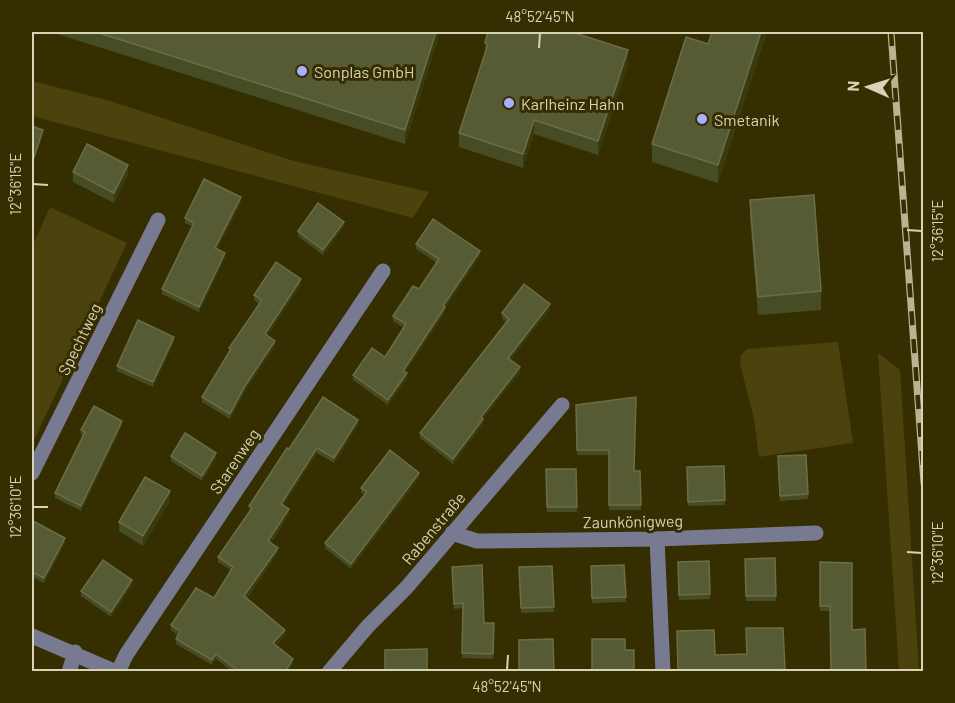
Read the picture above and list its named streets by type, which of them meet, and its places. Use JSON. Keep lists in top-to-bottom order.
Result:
{
  "streets": {
    "street": [
      "Spechtweg",
      "Starenweg",
      "Zaunkönigweg",
      "Rabenstraße"
    ]
  },
  "crossings": [
    ["Zaunkönigweg", "Rabenstraße"]
  ],
  "places": ["Sonplas GmbH", "Karlheinz Hahn", "Smetanik"],
  "north": "left",
  "coordinates": ["48°52'45\"N", "12°36'15\"E", "12°36'10\"E"]
}
